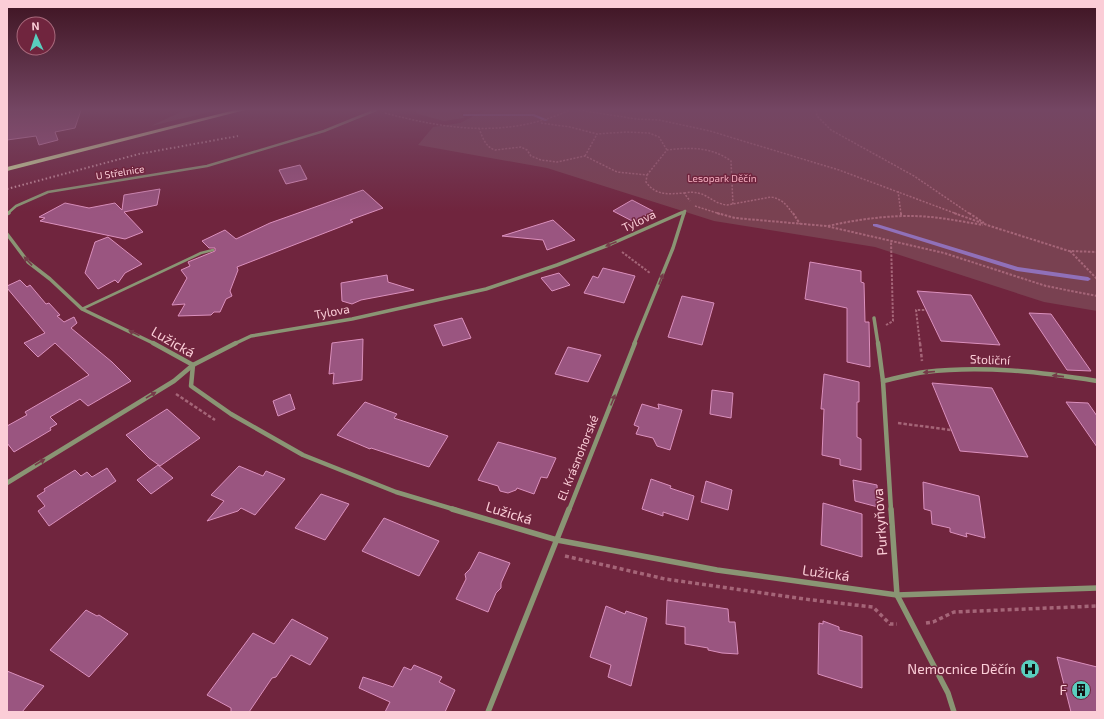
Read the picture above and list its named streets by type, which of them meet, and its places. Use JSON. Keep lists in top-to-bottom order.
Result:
{
  "streets": {
    "street": [
      "U Střelnice",
      "Tylova",
      "Lužická",
      "Stoliční",
      "El. Krásnohorské",
      "Purkyňova"
    ]
  },
  "crossings": [
    ["Tylova", "Lužická"],
    ["Tylova", "El. Krásnohorské"],
    ["Lužická", "El. Krásnohorské"],
    ["Lužická", "Purkyňova"],
    ["Stoliční", "Purkyňova"]
  ],
  "one_way": ["Stoliční", "El. Krásnohorské"],
  "parks": ["Lesopark Děčín"],
  "places": {
    "hospital": ["Nemocnice Děčín"],
    "building": ["F"]
  },
  "north": "top"
}
